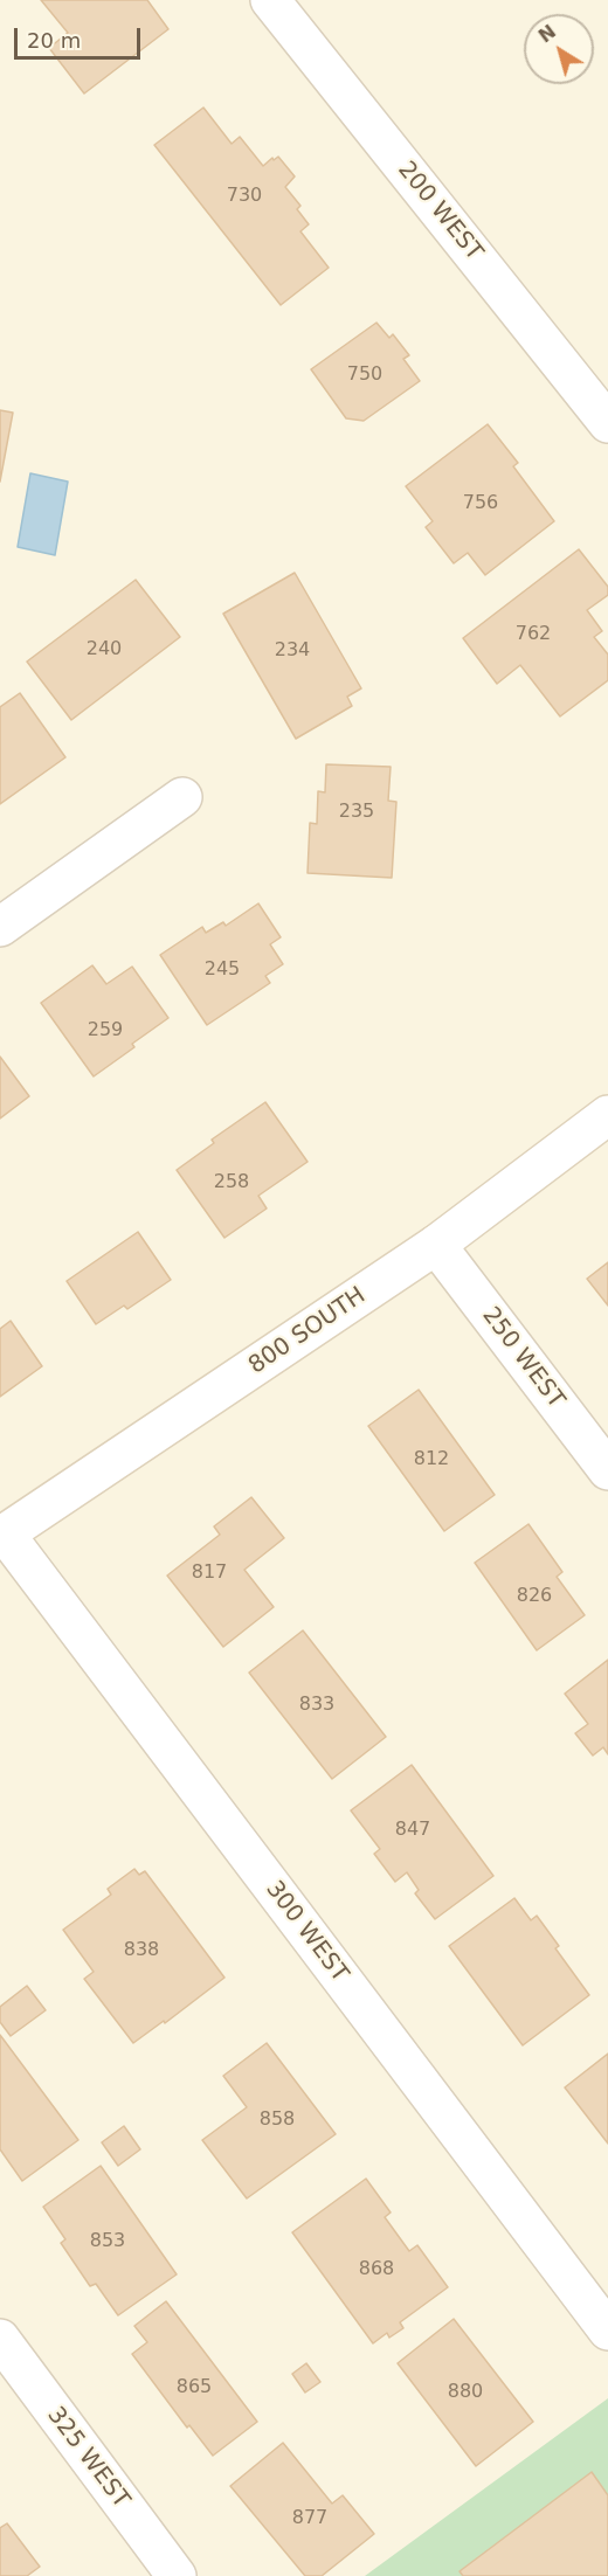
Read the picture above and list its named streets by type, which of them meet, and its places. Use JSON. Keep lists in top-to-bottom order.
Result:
{
  "streets": {
    "street": [
      "200 WEST",
      "800 SOUTH",
      "250 WEST",
      "300 WEST",
      "325 WEST"
    ]
  },
  "crossings": [
    ["800 SOUTH", "250 WEST"],
    ["800 SOUTH", "300 WEST"]
  ],
  "house_numbers": [
    "730",
    "750",
    "756",
    "762",
    "240",
    "234",
    "235",
    "245",
    "259",
    "258",
    "812",
    "817",
    "826",
    "833",
    "847",
    "838",
    "858",
    "853",
    "868",
    "865",
    "880",
    "877"
  ],
  "scale_bar": "20 m",
  "north": "top left"
}
